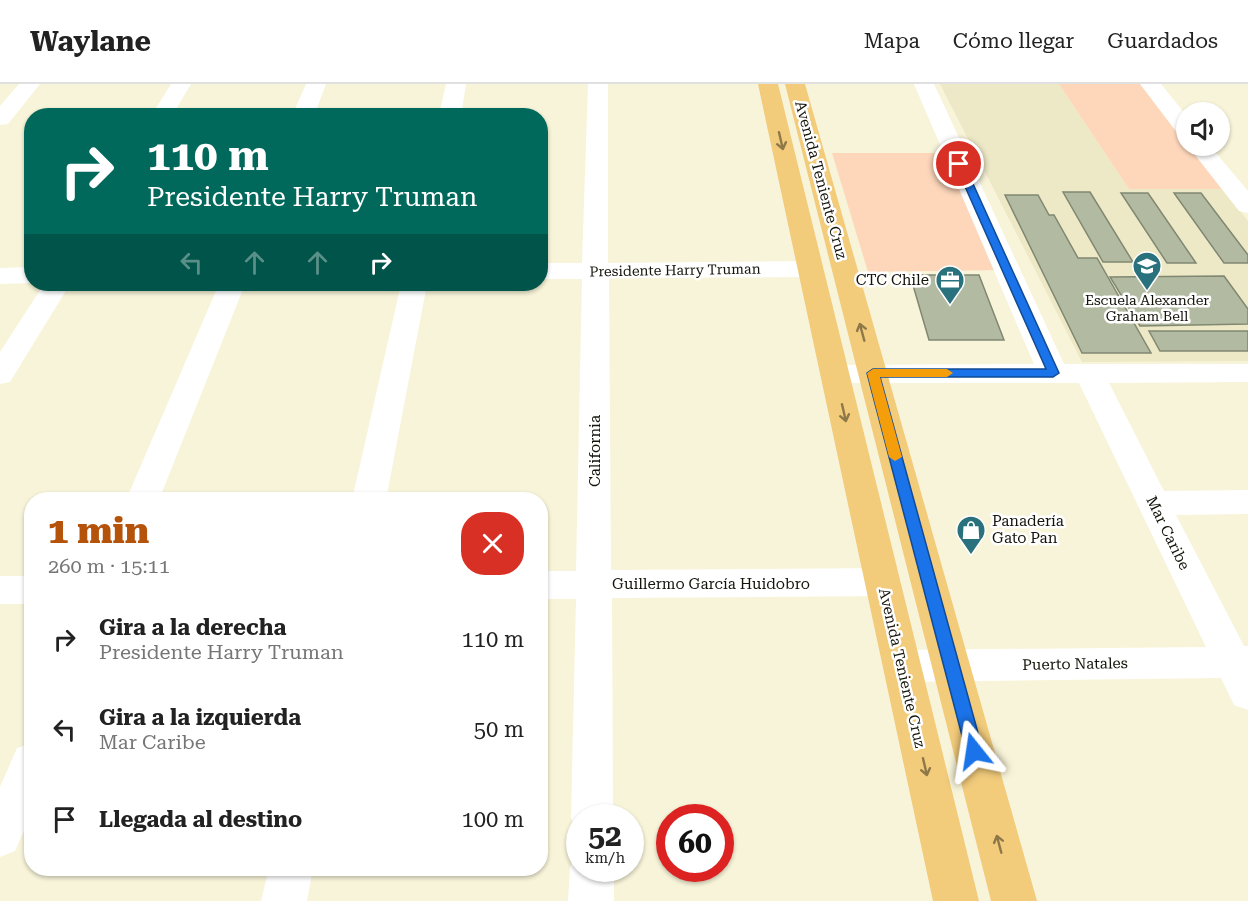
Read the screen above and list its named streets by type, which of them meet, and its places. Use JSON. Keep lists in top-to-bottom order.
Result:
{
  "streets": {
    "main road": ["Avenida Teniente Cruz"],
    "street": [
      "Presidente Harry Truman",
      "California",
      "Mar Caribe",
      "Guillermo García Huidobro",
      "Puerto Natales"
    ]
  },
  "crossings": [
    ["Avenida Teniente Cruz", "Presidente Harry Truman"],
    ["Avenida Teniente Cruz", "Guillermo García Huidobro"],
    ["Avenida Teniente Cruz", "Puerto Natales"],
    ["Presidente Harry Truman", "California"],
    ["California", "Guillermo García Huidobro"],
    ["Mar Caribe", "Puerto Natales"]
  ],
  "places": {
    "school or university": ["Escuela Alexander Graham Bell"],
    "office": ["CTC Chile"],
    "shop": ["Panadería Gato Pan"]
  },
  "page": {
    "header": "Waylane",
    "nav": ["Mapa", "Cómo llegar", "Guardados"],
    "turn": ["110 m", "Presidente Harry Truman"],
    "heading": ["1 min", "260 m · 15:11"],
    "list": [
      {
        "name": "Gira a la derecha",
        "note": "Presidente Harry Truman",
        "value": "110 m"
      },
      {
        "name": "Gira a la izquierda",
        "note": "Mar Caribe",
        "value": "50 m"
      },
      {
        "name": "Llegada al destino",
        "value": "100 m"
      }
    ],
    "speed": "52 km/h",
    "limit": "60"
  }
}
